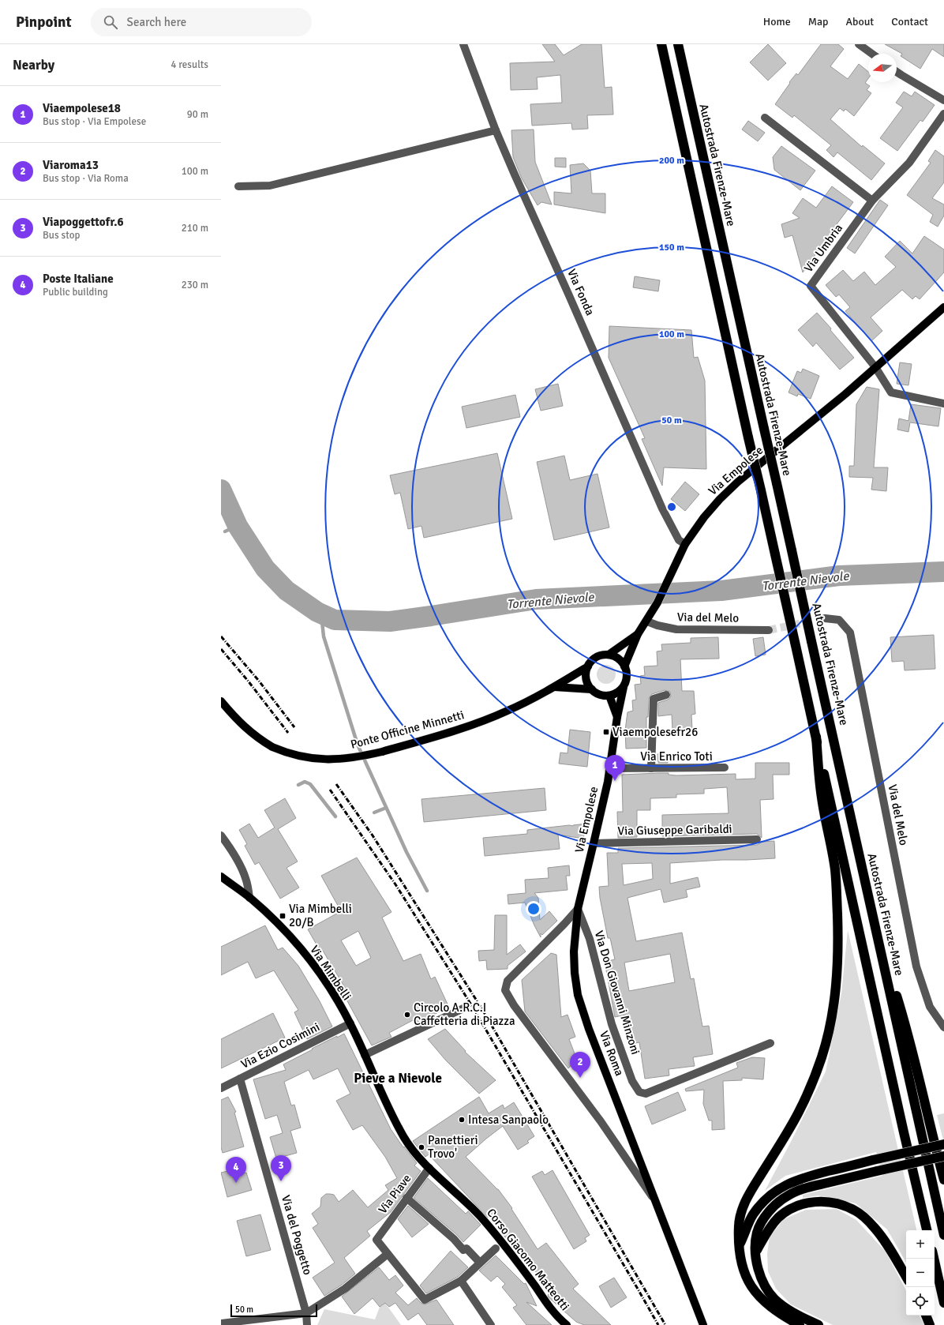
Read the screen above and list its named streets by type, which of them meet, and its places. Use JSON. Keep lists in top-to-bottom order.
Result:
{
  "streets": {
    "highway": ["Autostrada Firenze-Mare"],
    "main road": [
      "Via Empolese",
      "Ponte Officine Minnetti",
      "Via Mimbelli",
      "Via Roma",
      "Corso Giacomo Matteotti"
    ],
    "street": [
      "Via Umbria",
      "Via Fonda",
      "Via del Melo",
      "Via Enrico Toti",
      "Via Giuseppe Garibaldi",
      "Via Don Giovanni Minzoni",
      "Via Ezio Cosimini",
      "Via Piave",
      "Via del Poggetto"
    ]
  },
  "crossings": [
    ["Via Umbria", "Via Empolese"],
    ["Via Fonda", "Via Empolese"],
    ["Via Empolese", "Via del Melo"],
    ["Via Empolese", "Ponte Officine Minnetti"],
    ["Via Empolese", "Via Enrico Toti"],
    ["Via Empolese", "Via Giuseppe Garibaldi"],
    ["Via Empolese", "Via Don Giovanni Minzoni"],
    ["Via Empolese", "Via Roma"],
    ["Via Mimbelli", "Via Ezio Cosimini"],
    ["Via Mimbelli", "Corso Giacomo Matteotti"],
    ["Via Don Giovanni Minzoni", "Via Roma"],
    ["Via Ezio Cosimini", "Via del Poggetto"],
    ["Via Piave", "Corso Giacomo Matteotti"]
  ],
  "districts": ["Pieve a Nievole"],
  "water": ["Torrente Nievole"],
  "places": {
    "transit": ["Viaempolesefr26", "Via Mimbelli 20/B"],
    "other": ["Circolo A.R.C.I Caffetteria di Piazza", "Intesa Sanpaolo", "Panettieri Trovo'"]
  },
  "scale_bar": "50 m",
  "north": "left",
  "page": {
    "header": "Pinpoint",
    "search": "Search here",
    "nav": [
      "Home",
      "Map",
      "About",
      "Contact"
    ],
    "heading": ["Nearby", "4 results"],
    "list": [
      {
        "mark": "1",
        "name": "Viaempolese18",
        "note": "Bus stop · Via Empolese",
        "value": "90 m"
      },
      {
        "mark": "2",
        "name": "Viaroma13",
        "note": "Bus stop · Via Roma",
        "value": "100 m"
      },
      {
        "mark": "3",
        "name": "Viapoggettofr.6",
        "note": "Bus stop",
        "value": "210 m"
      },
      {
        "mark": "4",
        "name": "Poste Italiane",
        "note": "Public building",
        "value": "230 m"
      }
    ],
    "pins": [
      "1",
      "2",
      "3",
      "4"
    ],
    "map_buttons": ["+", "−"],
    "scale": "50 m"
  },
  "rings": [
    "200 m",
    "150 m",
    "100 m",
    "50 m"
  ]
}
